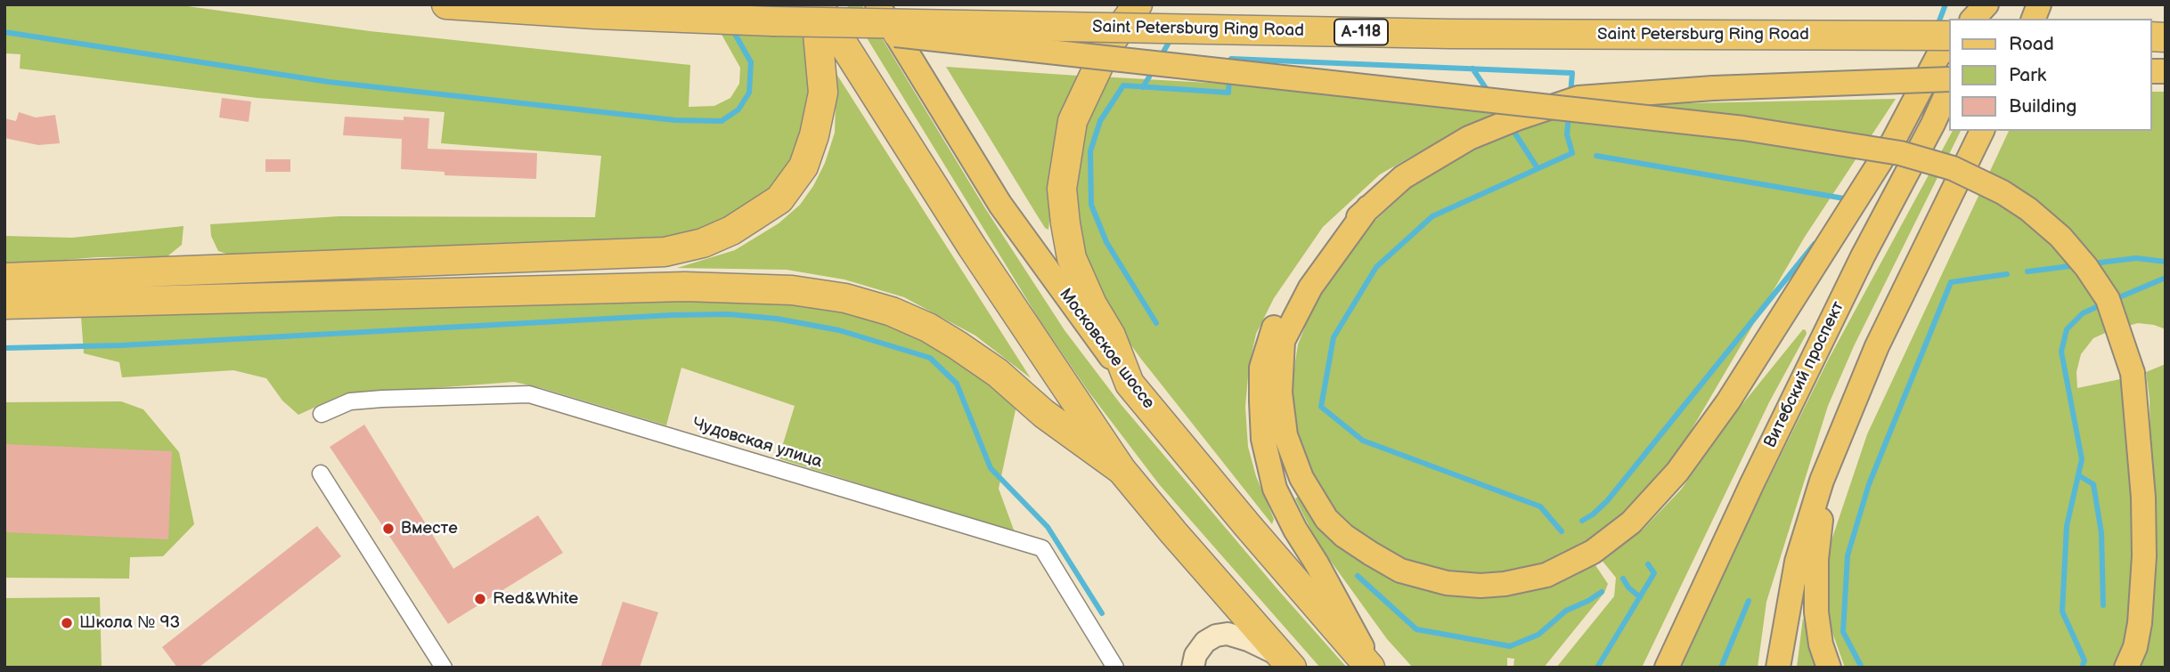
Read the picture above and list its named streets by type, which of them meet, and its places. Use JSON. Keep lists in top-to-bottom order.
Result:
{
  "streets": {
    "highway": ["Saint Petersburg Ring Road", "А-118", "Московское шоссе"],
    "main road": ["Витебский проспект"],
    "street": ["Чудовская улица"]
  },
  "places": ["Вместе", "Red&White", "Школа № 93"],
  "legend": ["Road", "Park", "Building"]
}
